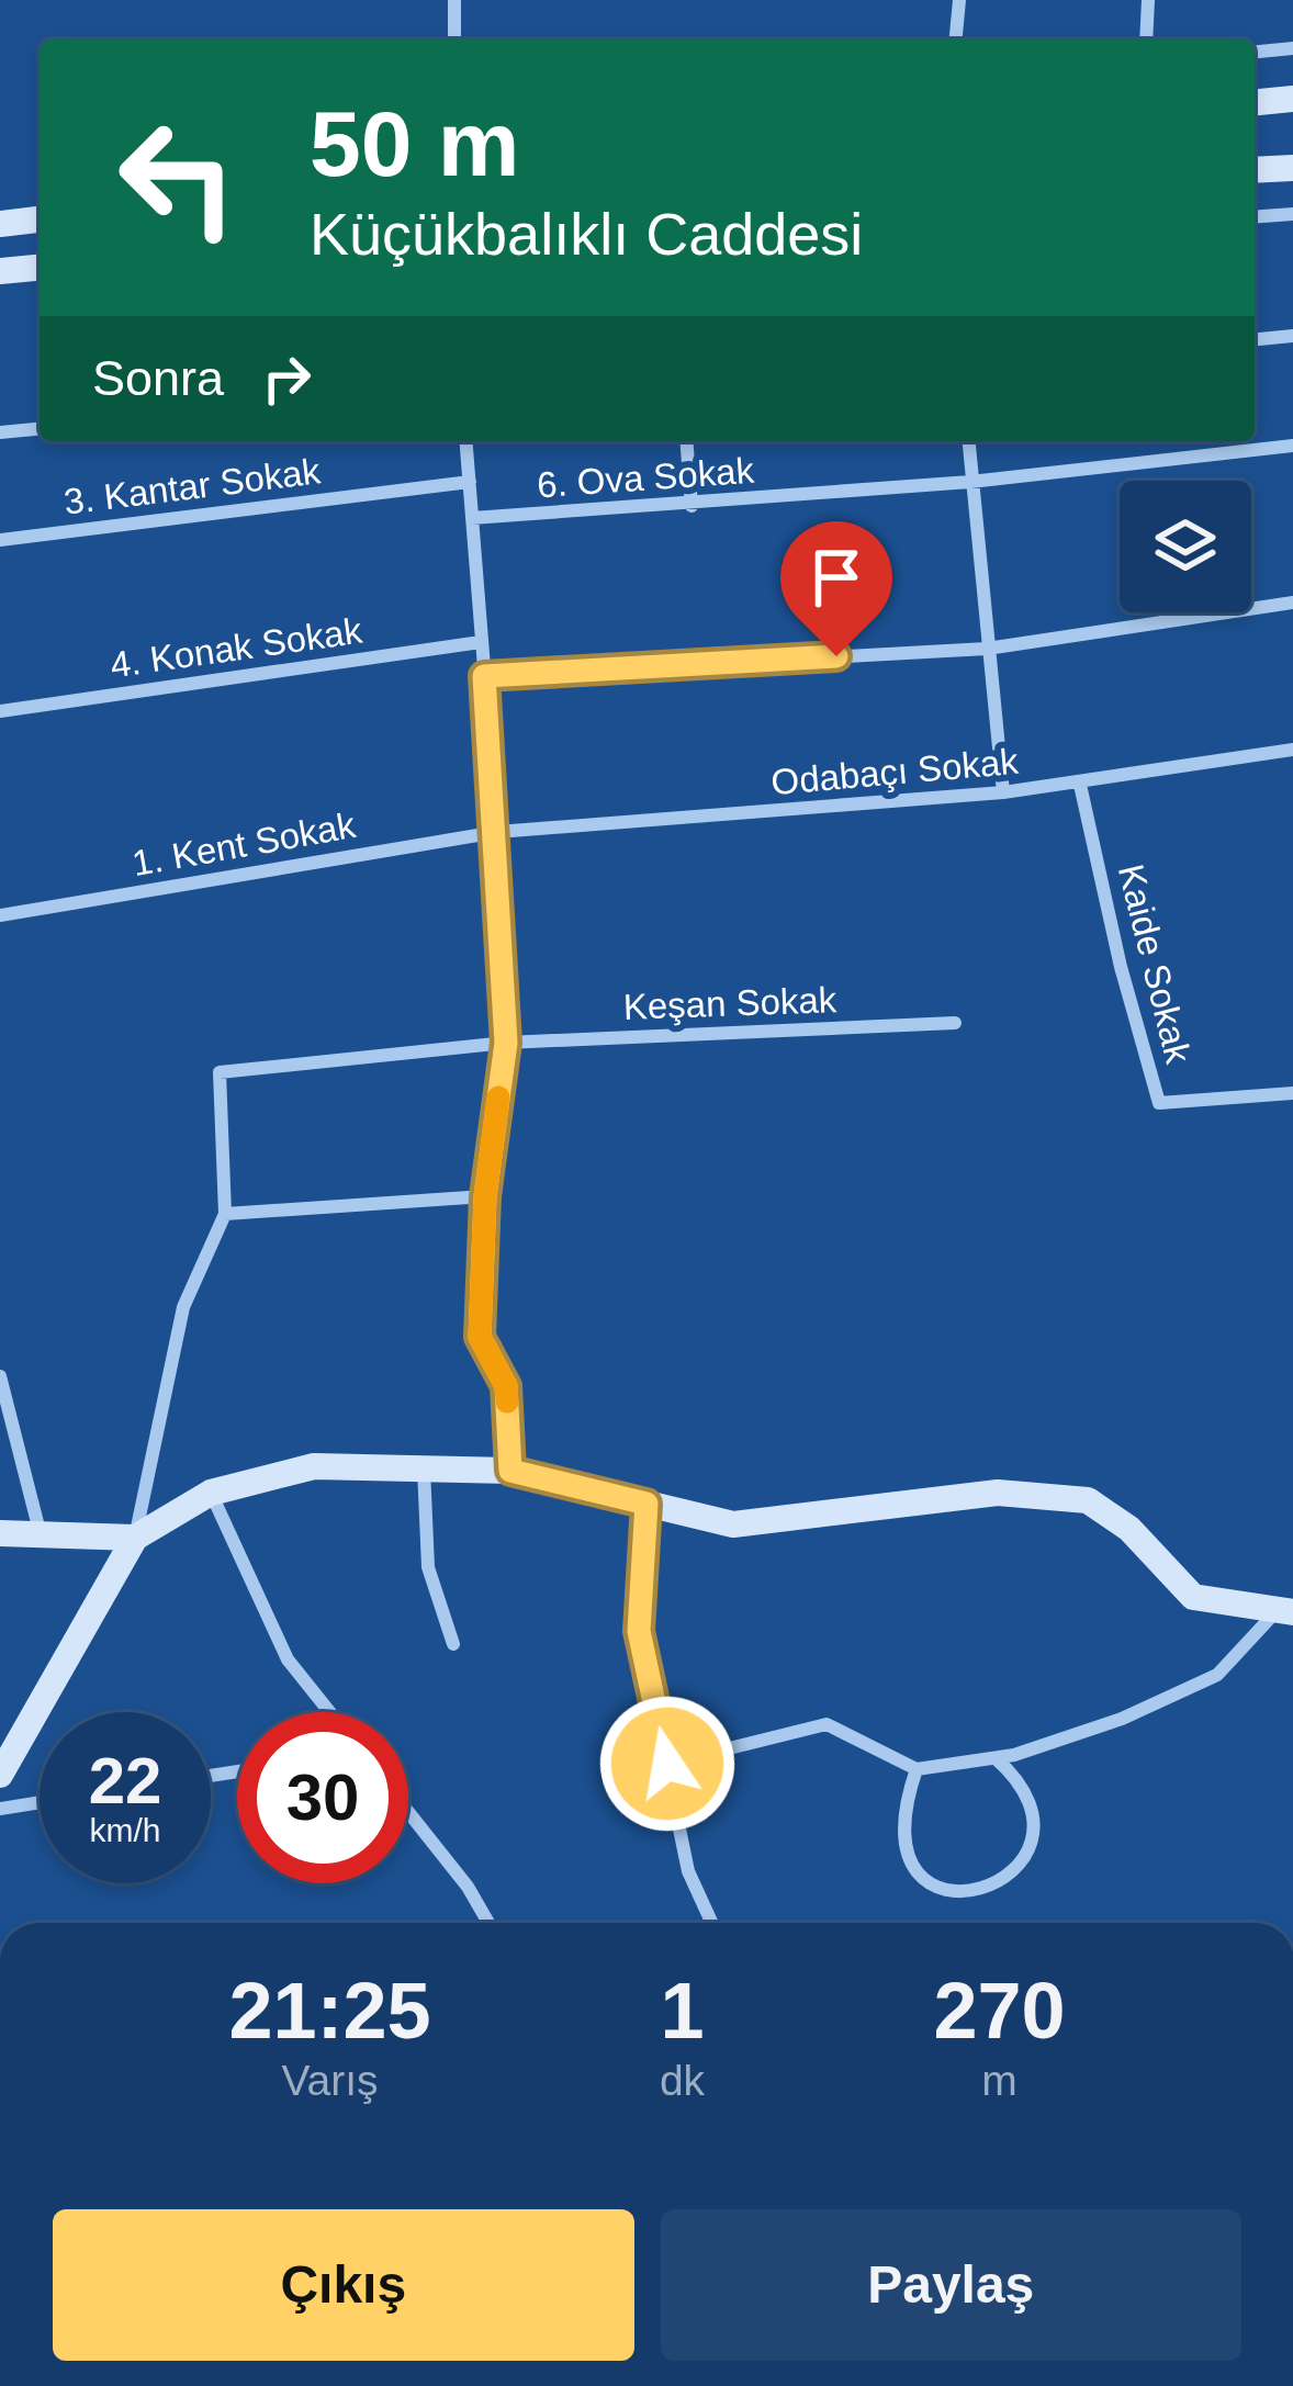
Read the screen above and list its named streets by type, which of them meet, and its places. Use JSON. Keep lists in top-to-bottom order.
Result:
{
  "streets": {
    "street": [
      "6. Ova Sokak",
      "3. Kantar Sokak",
      "4. Konak Sokak",
      "Odabaçı Sokak",
      "1. Kent Sokak",
      "Kaide Sokak",
      "Keşan Sokak"
    ]
  },
  "crossings": [
    ["Odabaçı Sokak", "1. Kent Sokak"],
    ["Odabaçı Sokak", "Kaide Sokak"]
  ],
  "page": {
    "turn": ["50 m", "Küçükbalıklı Caddesi"],
    "then": "Sonra",
    "speed": "22 km/h",
    "limit": "30",
    "eta": [
      "21:25",
      "Varış",
      "1",
      "dk",
      "270",
      "m"
    ],
    "buttons": ["Çıkış", "Paylaş"]
  }
}
